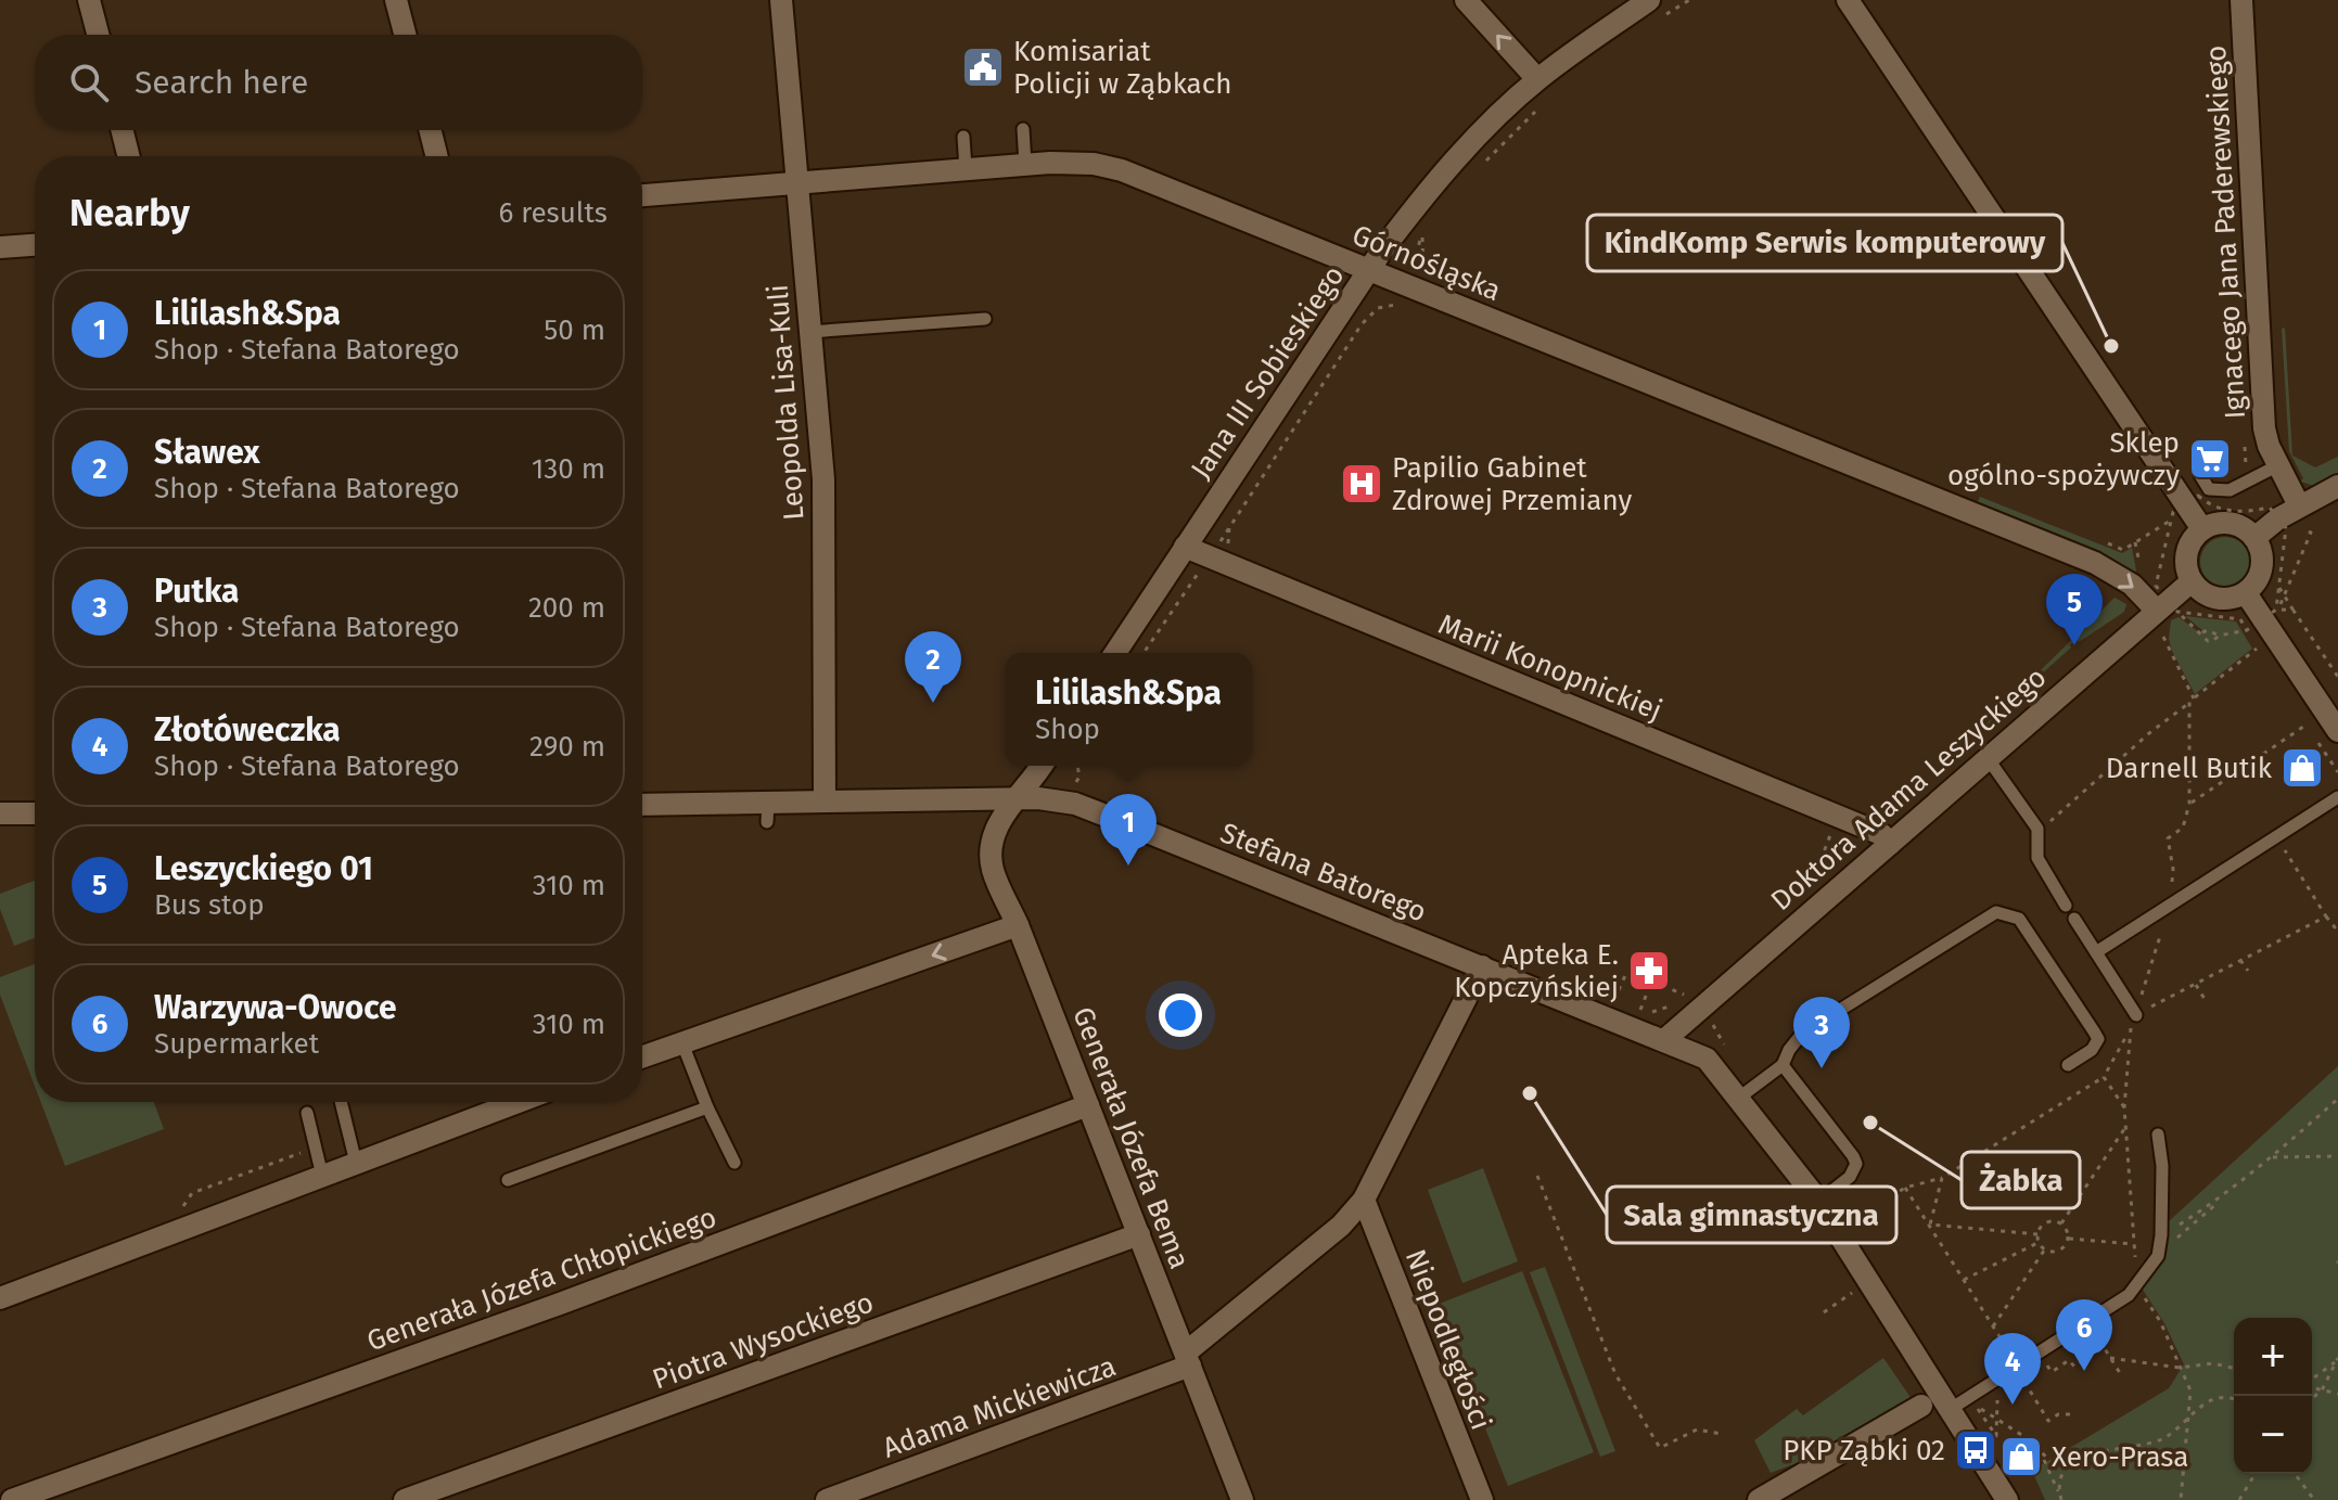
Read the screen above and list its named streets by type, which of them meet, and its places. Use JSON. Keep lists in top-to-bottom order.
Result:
{
  "streets": {
    "street": [
      "Ignacego Jana Paderewskiego",
      "Górnośląska",
      "Jana III Sobieskiego",
      "Leopolda Lisa-Kuli",
      "Marii Konopnickiej",
      "Doktora Adama Leszyckiego",
      "Stefana Batorego",
      "Generała Józefa Bema",
      "Generała Józefa Chłopickiego",
      "Niepodległości",
      "Piotra Wysockiego",
      "Adama Mickiewicza"
    ]
  },
  "crossings": [
    ["Górnośląska", "Jana III Sobieskiego"],
    ["Górnośląska", "Leopolda Lisa-Kuli"],
    ["Górnośląska", "Doktora Adama Leszyckiego"],
    ["Jana III Sobieskiego", "Marii Konopnickiej"],
    ["Leopolda Lisa-Kuli", "Stefana Batorego"],
    ["Marii Konopnickiej", "Doktora Adama Leszyckiego"],
    ["Doktora Adama Leszyckiego", "Stefana Batorego"],
    ["Stefana Batorego", "Generała Józefa Bema"],
    ["Stefana Batorego", "Adama Mickiewicza"],
    ["Generała Józefa Bema", "Generała Józefa Chłopickiego"],
    ["Generała Józefa Bema", "Piotra Wysockiego"],
    ["Generała Józefa Bema", "Adama Mickiewicza"],
    ["Niepodległości", "Adama Mickiewicza"]
  ],
  "one_way": ["Górnośląska"],
  "places": {
    "public building": ["Komisariat Policji w Ząbkach"],
    "other": ["KindKomp Serwis komputerowy", "Sala gimnastyczna", "Żabka"],
    "supermarket": ["Sklep ogólno-spożywczy"],
    "hospital": ["Papilio Gabinet Zdrowej Przemiany"],
    "shop": ["Darnell Butik", "Xero-Prasa"],
    "pharmacy": ["Apteka E. Kopczyńskiej"],
    "bus stop": ["PKP Ząbki 02"]
  },
  "page": {
    "search": "Search here",
    "heading": ["Nearby", "6 results"],
    "list": [
      {
        "mark": "1",
        "name": "Lililash&Spa",
        "note": "Shop · Stefana Batorego",
        "value": "50 m"
      },
      {
        "mark": "2",
        "name": "Sławex",
        "note": "Shop · Stefana Batorego",
        "value": "130 m"
      },
      {
        "mark": "3",
        "name": "Putka",
        "note": "Shop · Stefana Batorego",
        "value": "200 m"
      },
      {
        "mark": "4",
        "name": "Złotóweczka",
        "note": "Shop · Stefana Batorego",
        "value": "290 m"
      },
      {
        "mark": "5",
        "name": "Leszyckiego 01",
        "note": "Bus stop",
        "value": "310 m"
      },
      {
        "mark": "6",
        "name": "Warzywa-Owoce",
        "note": "Supermarket",
        "value": "310 m"
      }
    ],
    "pins": [
      "5",
      "2",
      "1",
      "3",
      "6",
      "4"
    ],
    "popup": ["Lililash&Spa", "Shop"],
    "map_buttons": ["+", "−"]
  }
}
